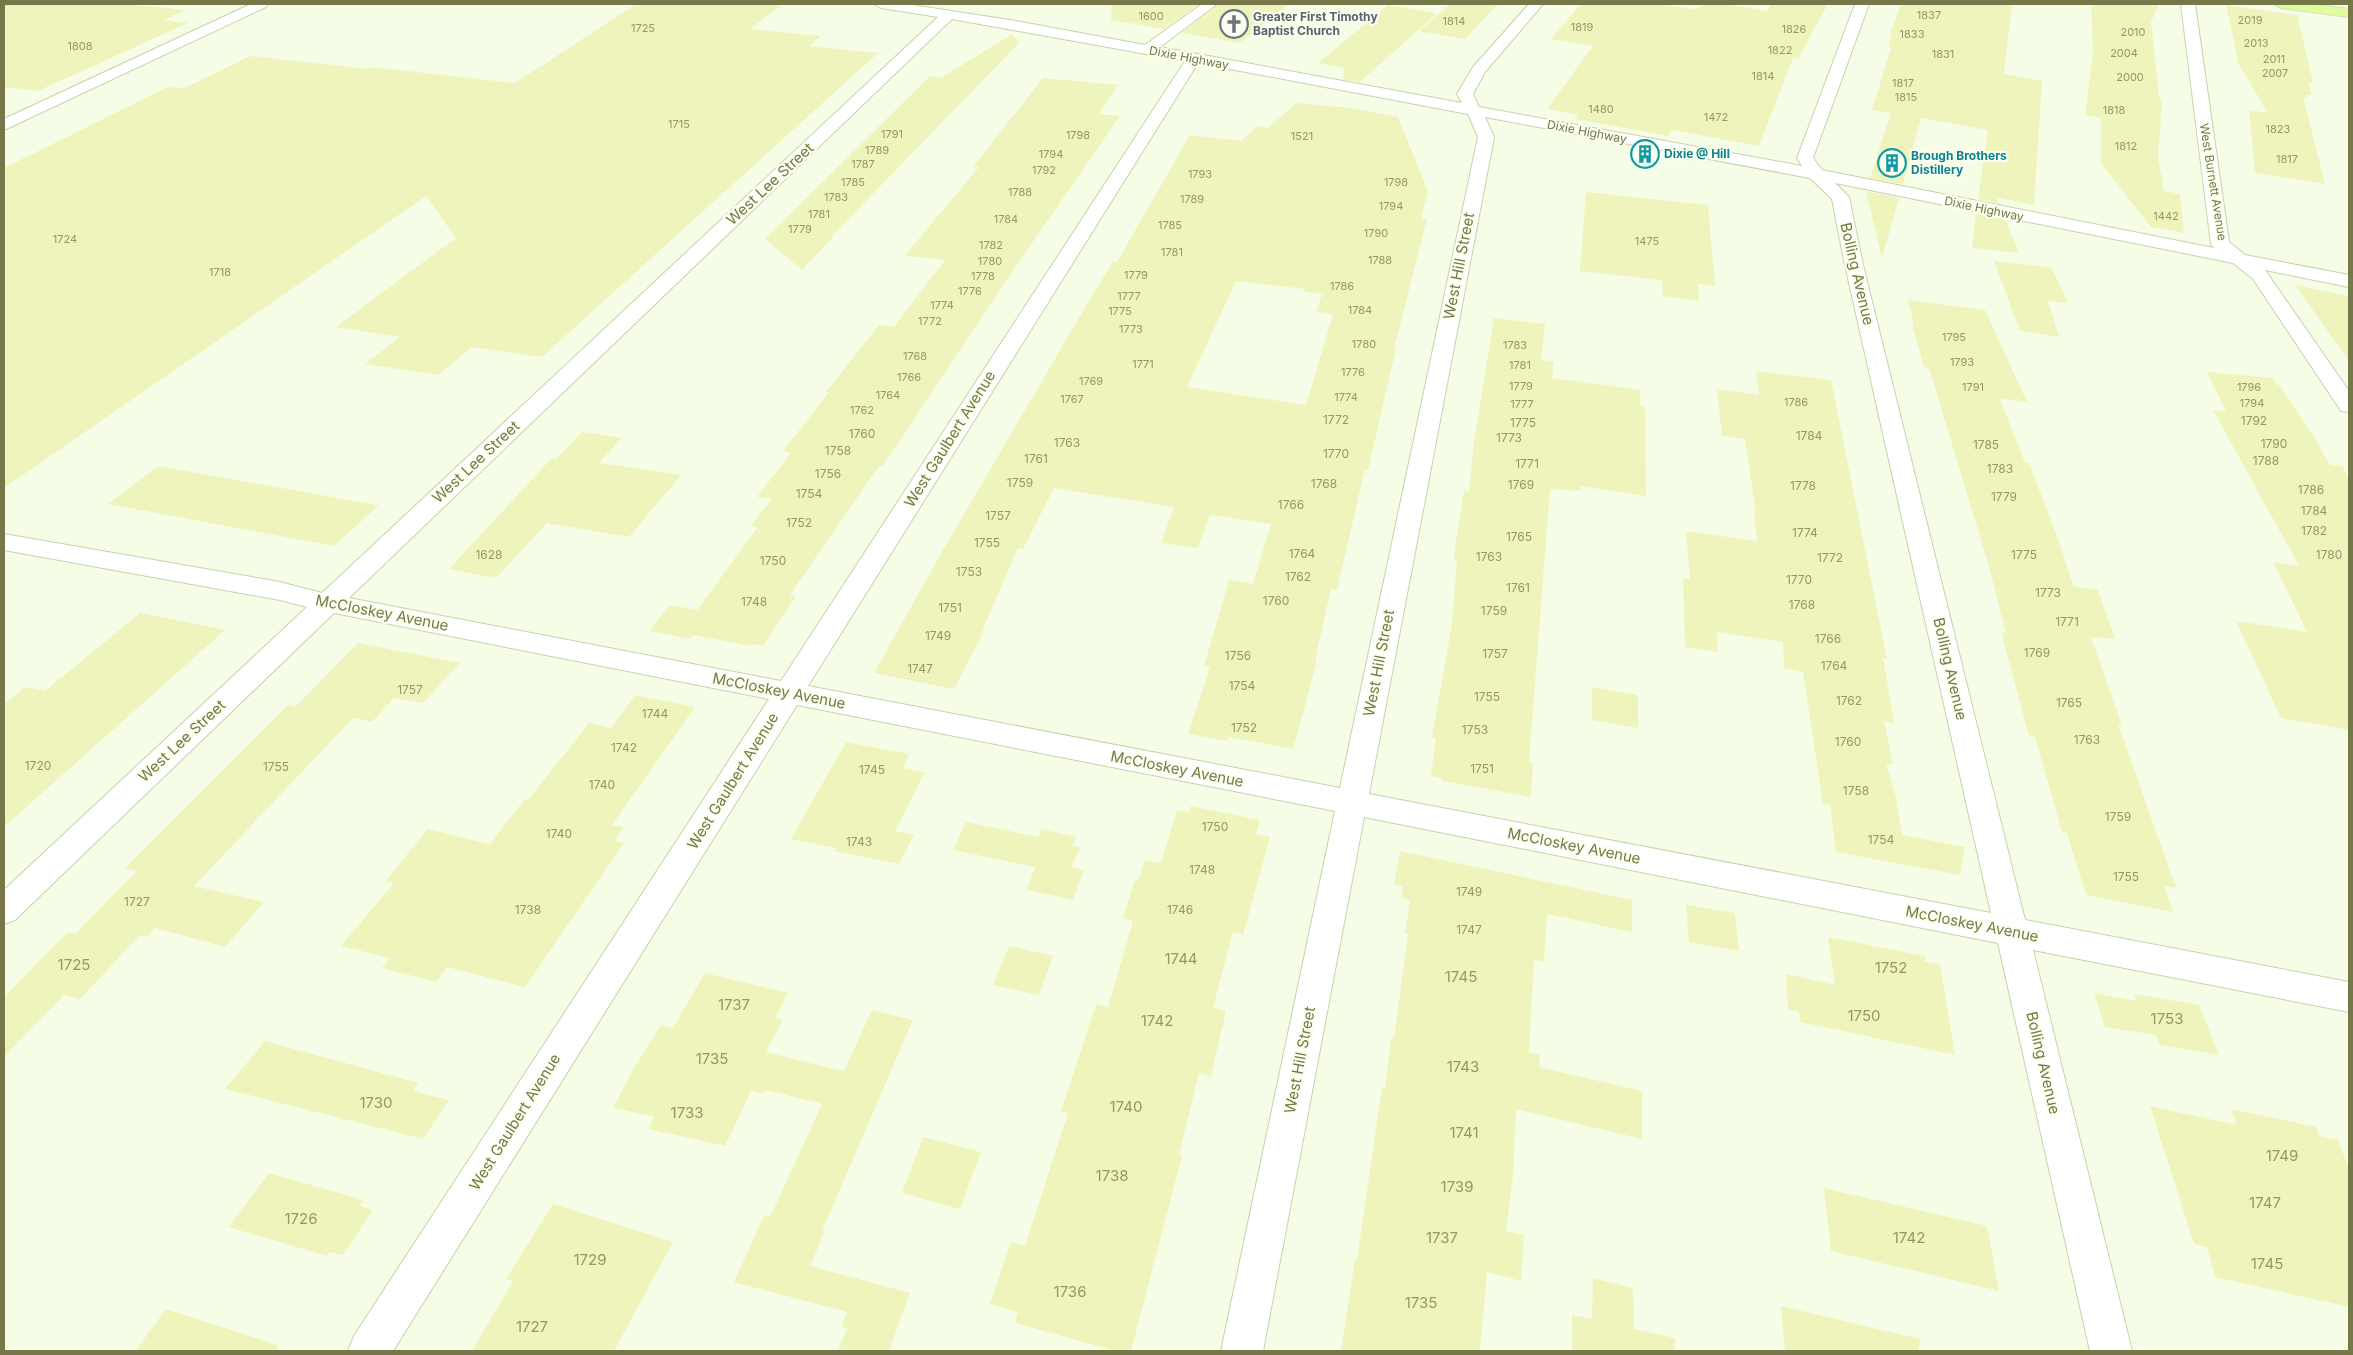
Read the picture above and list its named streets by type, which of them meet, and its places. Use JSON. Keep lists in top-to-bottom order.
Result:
{
  "streets": {
    "street": [
      "Dixie Highway",
      "West Burnett Avenue",
      "West Lee Street",
      "West Hill Street",
      "Bolling Avenue",
      "West Gaulbert Avenue",
      "McCloskey Avenue"
    ]
  },
  "crossings": [
    ["Dixie Highway", "West Burnett Avenue"],
    ["Dixie Highway", "West Lee Street"],
    ["Dixie Highway", "West Hill Street"],
    ["Dixie Highway", "Bolling Avenue"],
    ["Dixie Highway", "West Gaulbert Avenue"],
    ["West Lee Street", "McCloskey Avenue"],
    ["West Hill Street", "McCloskey Avenue"],
    ["Bolling Avenue", "McCloskey Avenue"],
    ["West Gaulbert Avenue", "McCloskey Avenue"]
  ],
  "places": {
    "church": ["Greater First Timothy Baptist Church"],
    "building": ["Dixie @ Hill", "Brough Brothers Distillery"]
  },
  "house_numbers": [
    "1837",
    "1600",
    "2019",
    "1814",
    "1819",
    "1725",
    "1826",
    "2010",
    "1833",
    "2013",
    "1808",
    "1822",
    "2004",
    "1831",
    "2011",
    "2007",
    "1814",
    "2000",
    "1817",
    "1815",
    "1480",
    "1818",
    "1472",
    "1715",
    "1823",
    "1791",
    "1798",
    "1521",
    "1812",
    "1789",
    "1794",
    "1817",
    "1787",
    "1792",
    "1793",
    "1785",
    "1798",
    "1788",
    "1783",
    "1789",
    "1794",
    "1781",
    "1442",
    "1784",
    "1785",
    "1779",
    "1790",
    "1724",
    "1475",
    "1782",
    "1781",
    "1788",
    "1780",
    "1718",
    "1779",
    "1778",
    "1786",
    "1776",
    "1777",
    "1774",
    "1784",
    "1775",
    "1772",
    "1773",
    "1795",
    "1780",
    "1783",
    "1768",
    "1793",
    "1771",
    "1781",
    "1776",
    "1766",
    "1769",
    "1779",
    "1791",
    "1796",
    "1764",
    "1774",
    "1767",
    "1786",
    "1794",
    "1777",
    "1762",
    "1772",
    "1792",
    "1775",
    "1760",
    "1784",
    "1773",
    "1763",
    "1790",
    "1785",
    "1758",
    "1770",
    "1761",
    "1788",
    "1771",
    "1783",
    "1756",
    "1759",
    "1768",
    "1769",
    "1778",
    "1786",
    "1754",
    "1779",
    "1766",
    "1784",
    "1757",
    "1752",
    "1782",
    "1774",
    "1765",
    "1755",
    "1764",
    "1628",
    "1775",
    "1780",
    "1763",
    "1772",
    "1750",
    "1753",
    "1762",
    "1770",
    "1761",
    "1773",
    "1760",
    "1748",
    "1768",
    "1751",
    "1759",
    "1771",
    "1749",
    "1766",
    "1769",
    "1757",
    "1756",
    "1764",
    "1747",
    "1754",
    "1757",
    "1755",
    "1762",
    "1765",
    "1744",
    "1752",
    "1753",
    "1763",
    "1760",
    "1742",
    "1720",
    "1755",
    "1751",
    "1745",
    "1740",
    "1758",
    "1759",
    "1750",
    "1740",
    "1754",
    "1743",
    "1748",
    "1755",
    "1749",
    "1727",
    "1738",
    "1746",
    "1747",
    "1744",
    "1725",
    "1752",
    "1745",
    "1737",
    "1750",
    "1753",
    "1742",
    "1735",
    "1743",
    "1730",
    "1740",
    "1733",
    "1741",
    "1749",
    "1738",
    "1739",
    "1747",
    "1726",
    "1737",
    "1742",
    "1729",
    "1745",
    "1736",
    "1735",
    "1727"
  ]
}
